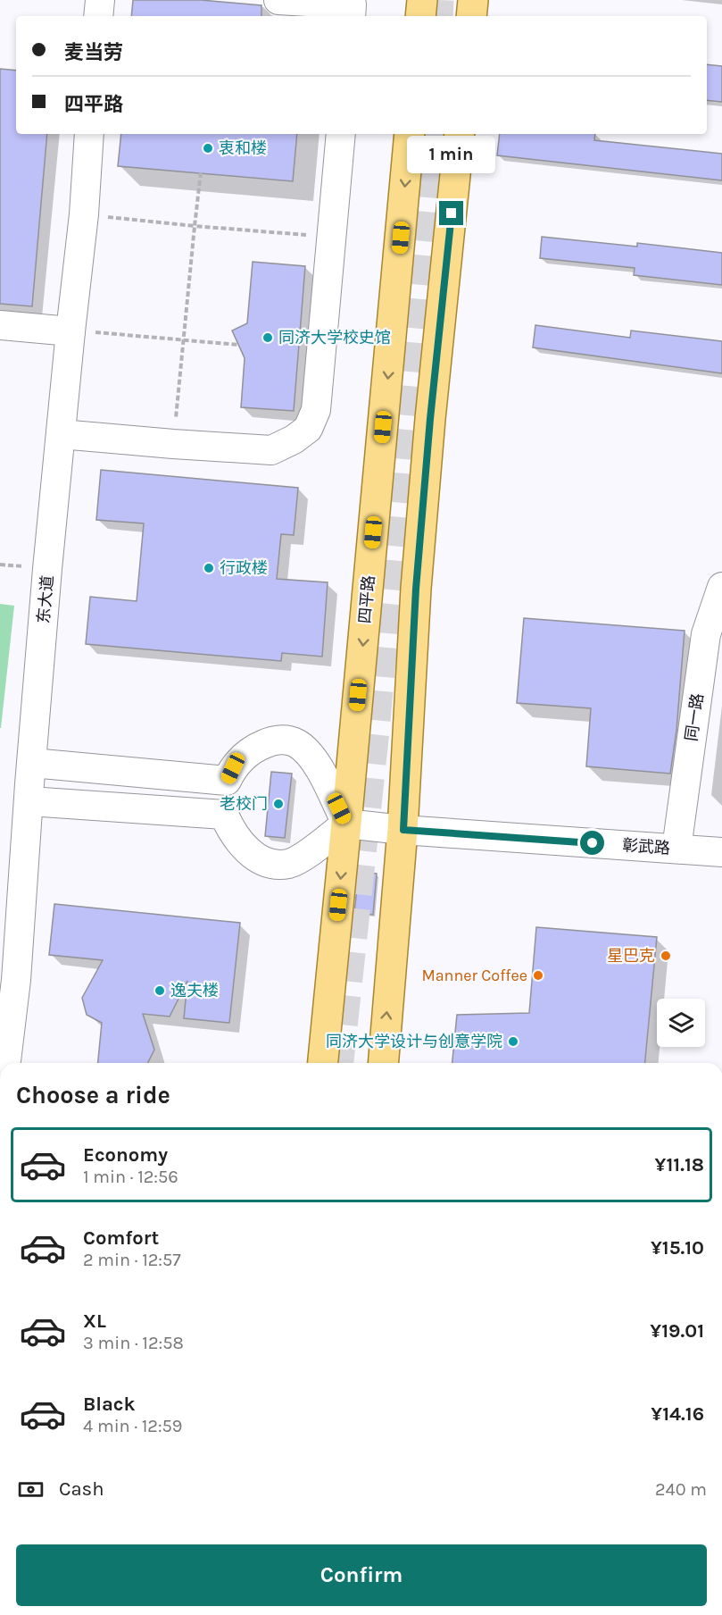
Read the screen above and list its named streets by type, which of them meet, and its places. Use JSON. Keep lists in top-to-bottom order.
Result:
{
  "streets": {
    "main road": ["四平路"],
    "street": ["东大道", "同一路", "彰武路"]
  },
  "crossings": [
    ["四平路", "彰武路"],
    ["同一路", "彰武路"]
  ],
  "places": [
    "衷和楼",
    "同济大学校史馆",
    "行政楼",
    "老校门",
    "星巴克",
    "Manner Coffee",
    "逸夫楼",
    "同济大学设计与创意学院"
  ],
  "page": {
    "banner": ["麦当劳", "四平路"],
    "bubble": "1 min",
    "heading": "Choose a ride",
    "list": [
      {
        "name": "Economy",
        "note": "1 min · 12:56",
        "value": "¥11.18"
      },
      {
        "name": "Comfort",
        "note": "2 min · 12:57",
        "value": "¥15.10"
      },
      {
        "name": "XL",
        "note": "3 min · 12:58",
        "value": "¥19.01"
      },
      {
        "name": "Black",
        "note": "4 min · 12:59",
        "value": "¥14.16"
      }
    ],
    "pay": ["Cash", "240 m"],
    "buttons": "Confirm"
  }
}
